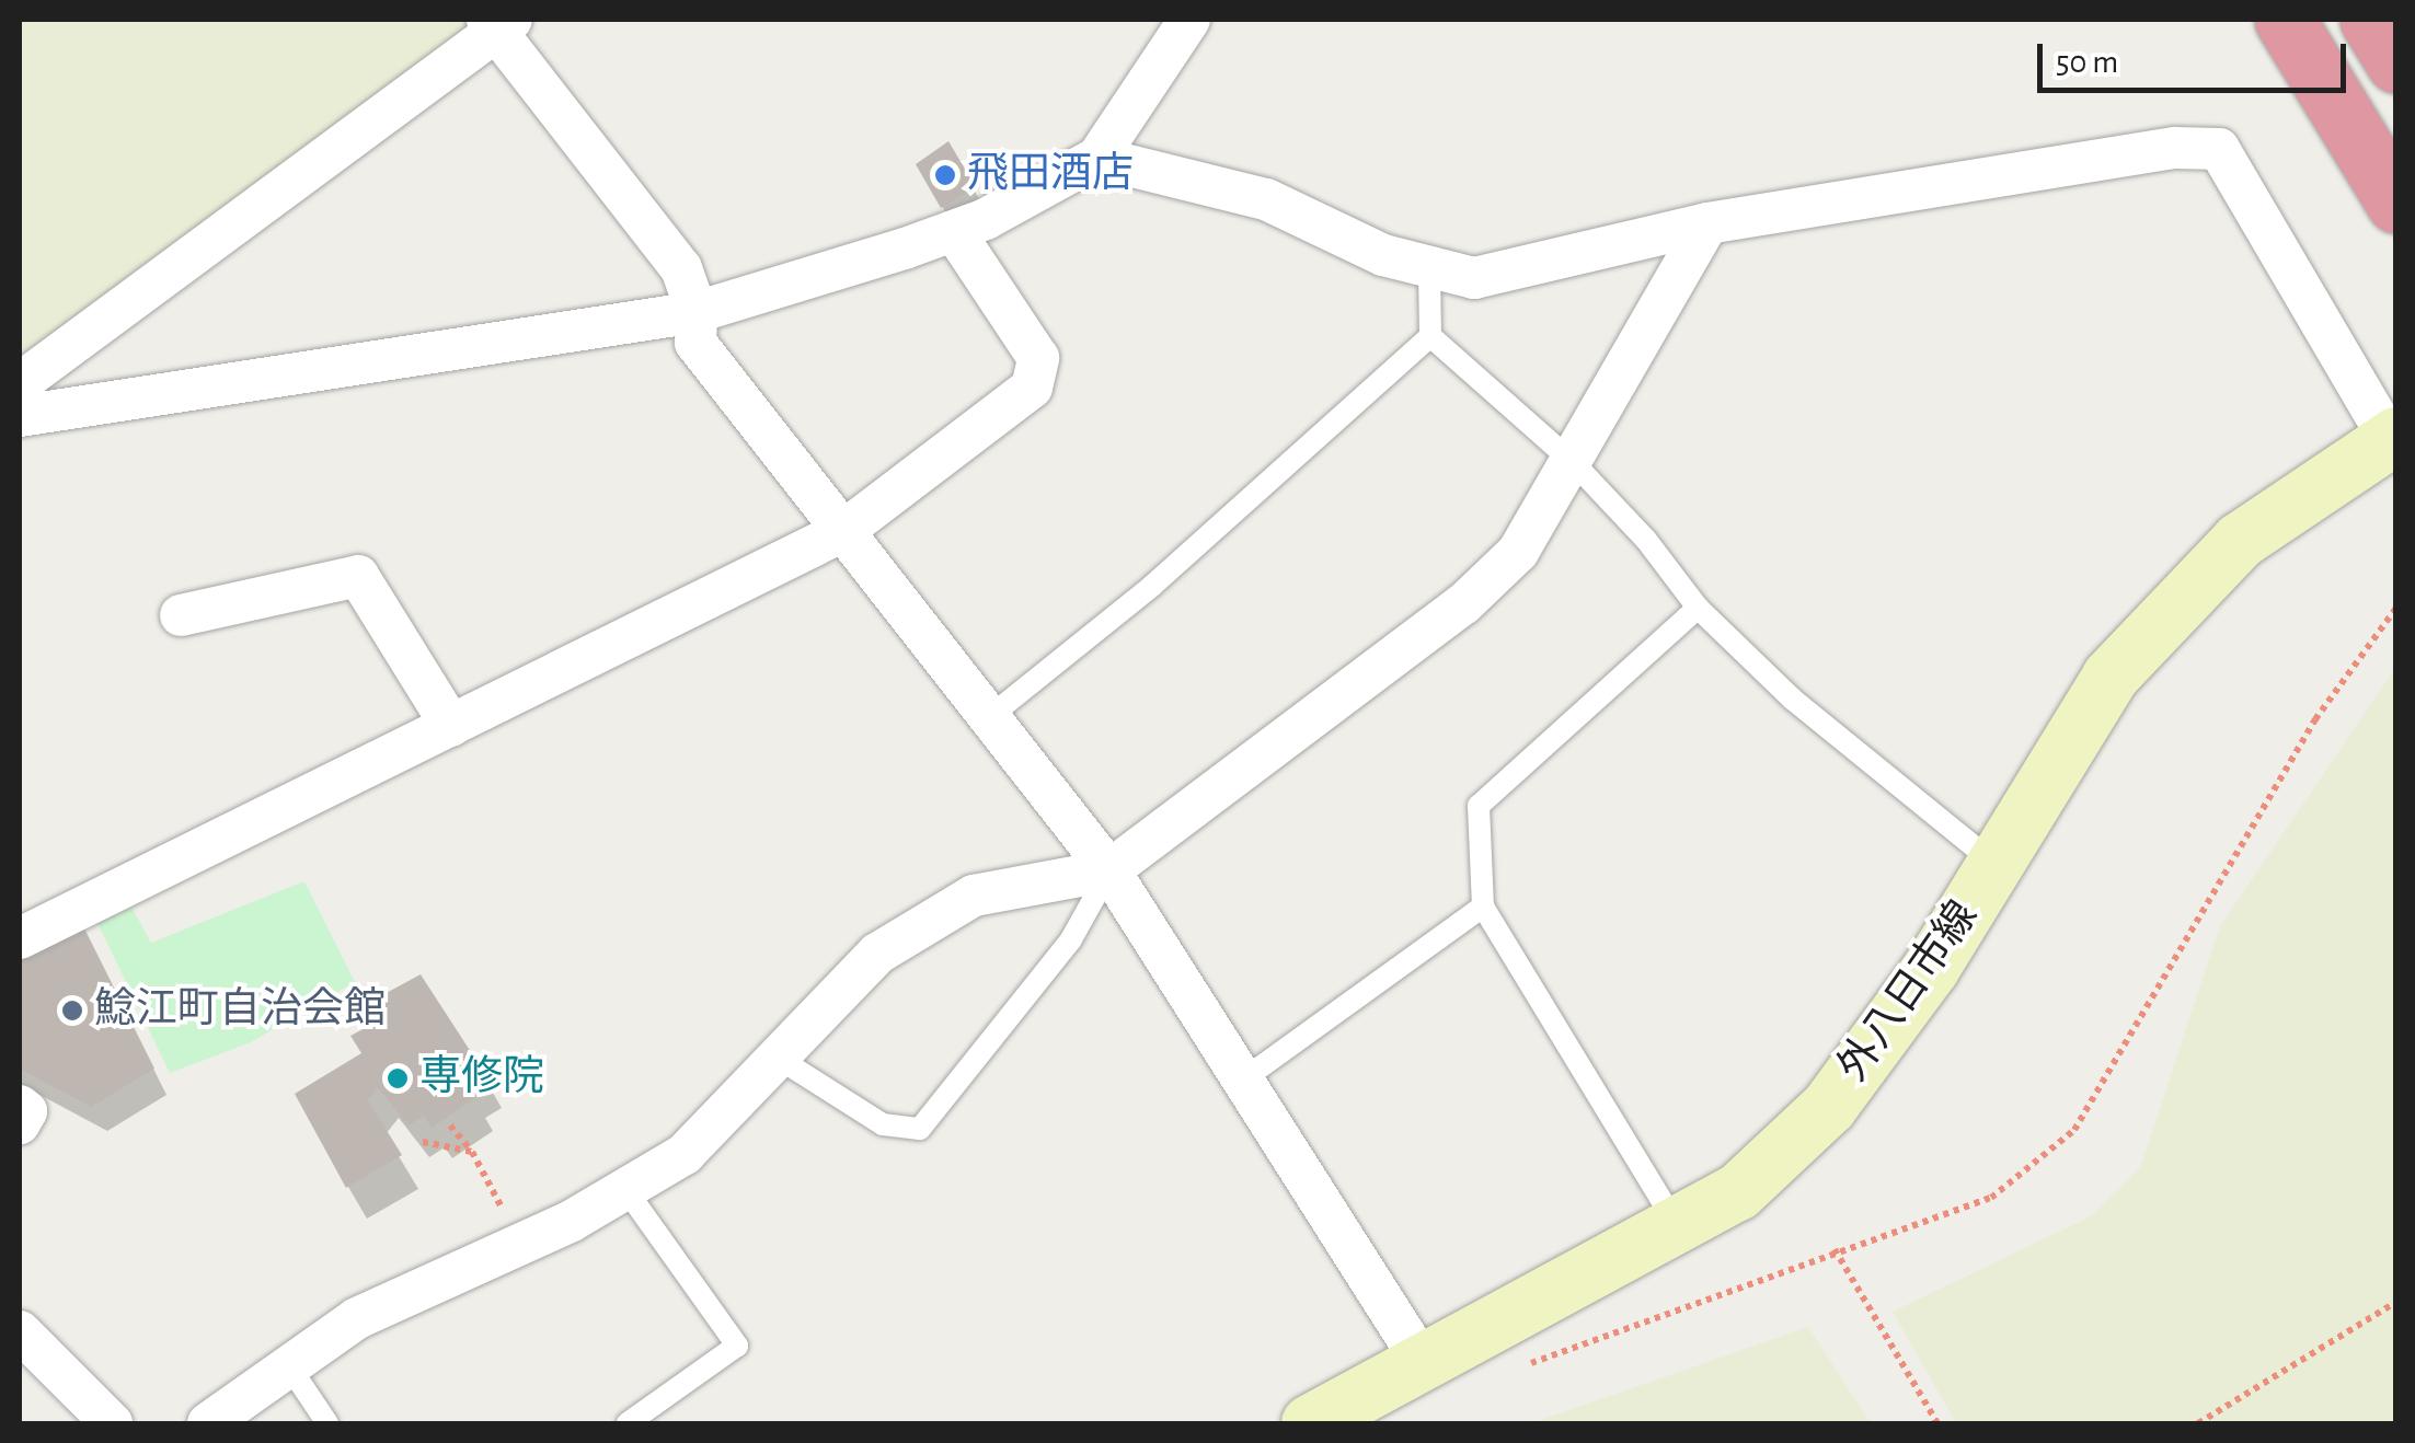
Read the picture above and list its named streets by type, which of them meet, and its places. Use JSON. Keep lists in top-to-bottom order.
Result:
{
  "streets": {
    "main road": ["外八日市線"]
  },
  "places": ["飛田酒店", "鯰江町自治会館", "専修院"],
  "scale_bar": "50 m"
}
